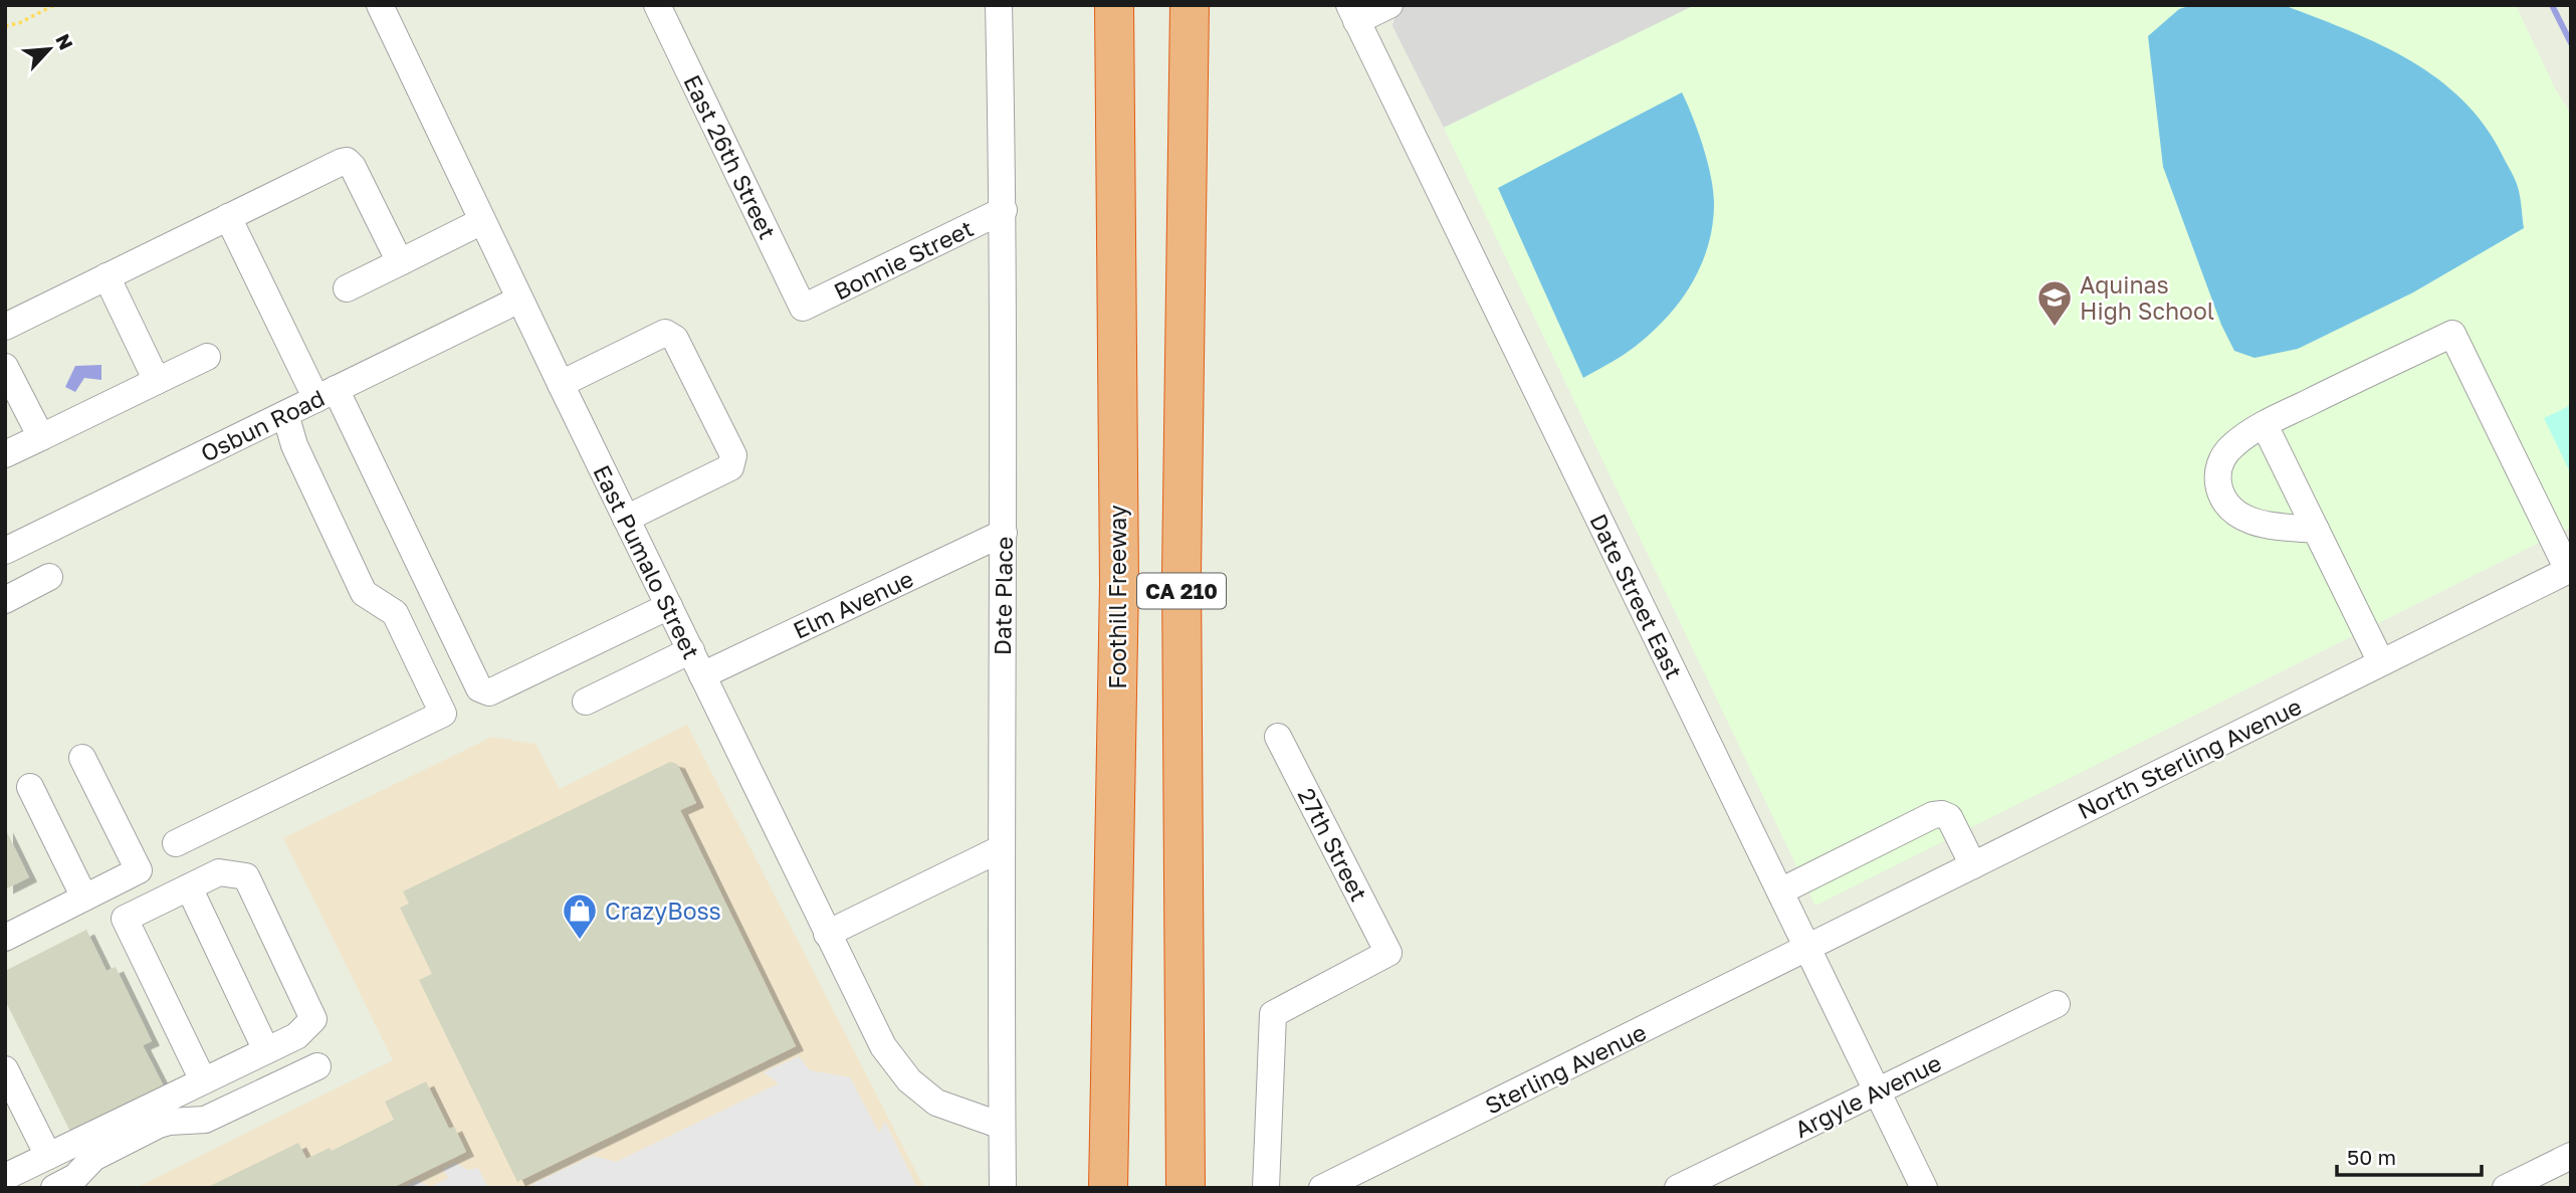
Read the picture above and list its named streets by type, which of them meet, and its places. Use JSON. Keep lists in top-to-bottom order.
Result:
{
  "streets": {
    "highway": ["CA 210", "Foothill Freeway"],
    "street": [
      "East 26th Street",
      "Bonnie Street",
      "Osbun Road",
      "East Pumalo Street",
      "Date Place",
      "Date Street East",
      "Elm Avenue",
      "North Sterling Avenue",
      "27th Street",
      "Sterling Avenue",
      "Argyle Avenue"
    ]
  },
  "crossings": [
    ["East 26th Street", "Bonnie Street"],
    ["Bonnie Street", "Date Place"],
    ["Osbun Road", "East Pumalo Street"],
    ["East Pumalo Street", "Date Place"],
    ["East Pumalo Street", "Elm Avenue"],
    ["Date Place", "Elm Avenue"],
    ["Date Street East", "North Sterling Avenue"],
    ["Date Street East", "Sterling Avenue"],
    ["Date Street East", "Argyle Avenue"],
    ["North Sterling Avenue", "Sterling Avenue"]
  ],
  "places": {
    "school or university": ["Aquinas High School"],
    "shop": ["CrazyBoss"]
  },
  "scale_bar": "50 m",
  "north": "top right"
}
